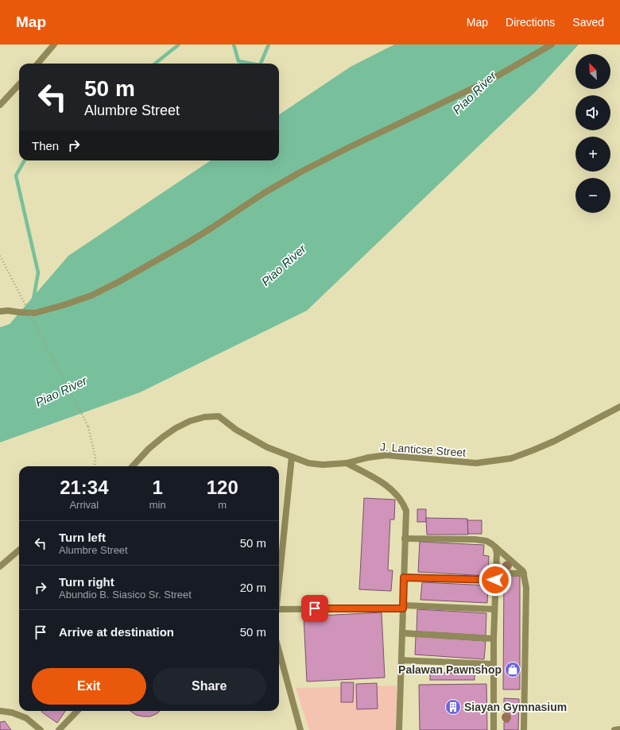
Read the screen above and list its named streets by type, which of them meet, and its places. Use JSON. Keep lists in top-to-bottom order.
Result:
{
  "streets": {
    "street": ["J. Lanticse Street"]
  },
  "water": ["Piao River"],
  "places": {
    "shop": ["Palawan Pawnshop"],
    "building": ["Siayan Gymnasium"]
  },
  "north": "top left",
  "page": {
    "header": "Map",
    "nav": ["Map", "Directions", "Saved"],
    "map_buttons": ["+", "−"],
    "turn": ["50 m", "Alumbre Street"],
    "then": "Then",
    "eta": [
      "21:34",
      "Arrival",
      "1",
      "min",
      "120",
      "m"
    ],
    "list": [
      {
        "name": "Turn left",
        "note": "Alumbre Street",
        "value": "50 m"
      },
      {
        "name": "Turn right",
        "note": "Abundio B. Siasico Sr. Street",
        "value": "20 m"
      },
      {
        "name": "Arrive at destination",
        "value": "50 m"
      }
    ],
    "buttons": ["Exit", "Share"]
  }
}
